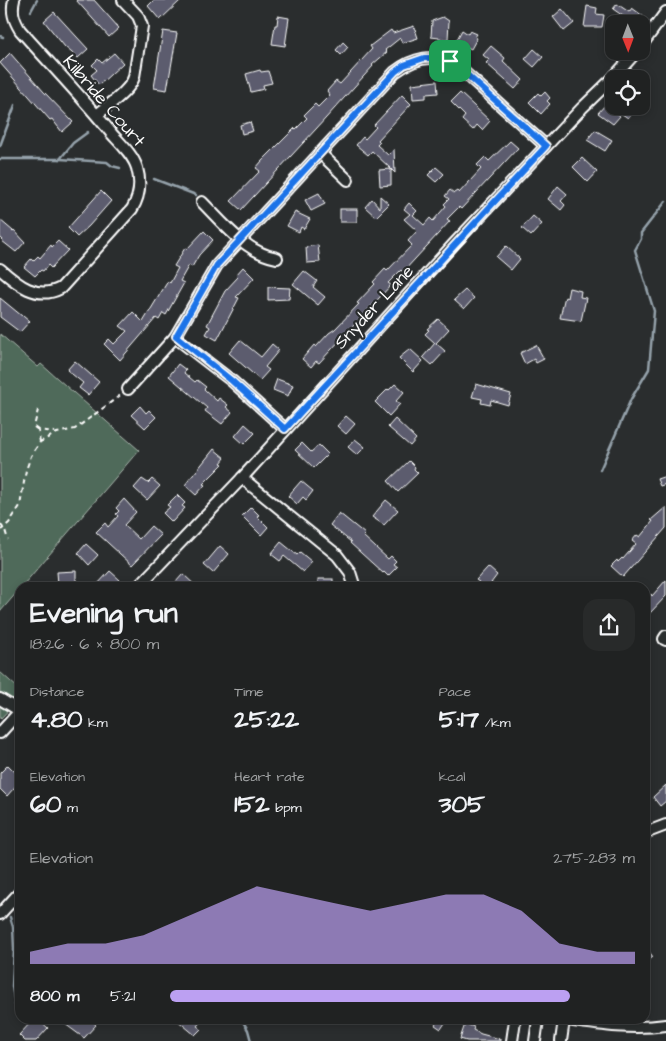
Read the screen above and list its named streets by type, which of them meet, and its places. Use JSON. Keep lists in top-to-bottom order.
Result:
{
  "streets": {
    "street": ["Kilbride Court", "Snyder Lane"]
  },
  "north": "bottom",
  "page": {
    "heading": ["Evening run", "18:26 · 6 × 800 m"],
    "stats": [
      ["Distance", "4.80 km"],
      ["Time", "25:22"],
      ["Pace", "5:17 /km"],
      ["Elevation", "60 m"],
      ["Heart rate", "152 bpm"],
      ["kcal", "305"]
    ],
    "chart": ["Elevation", "275–283 m"],
    "list": [
      {
        "name": "800 m",
        "note": "5:21"
      }
    ]
  }
}
